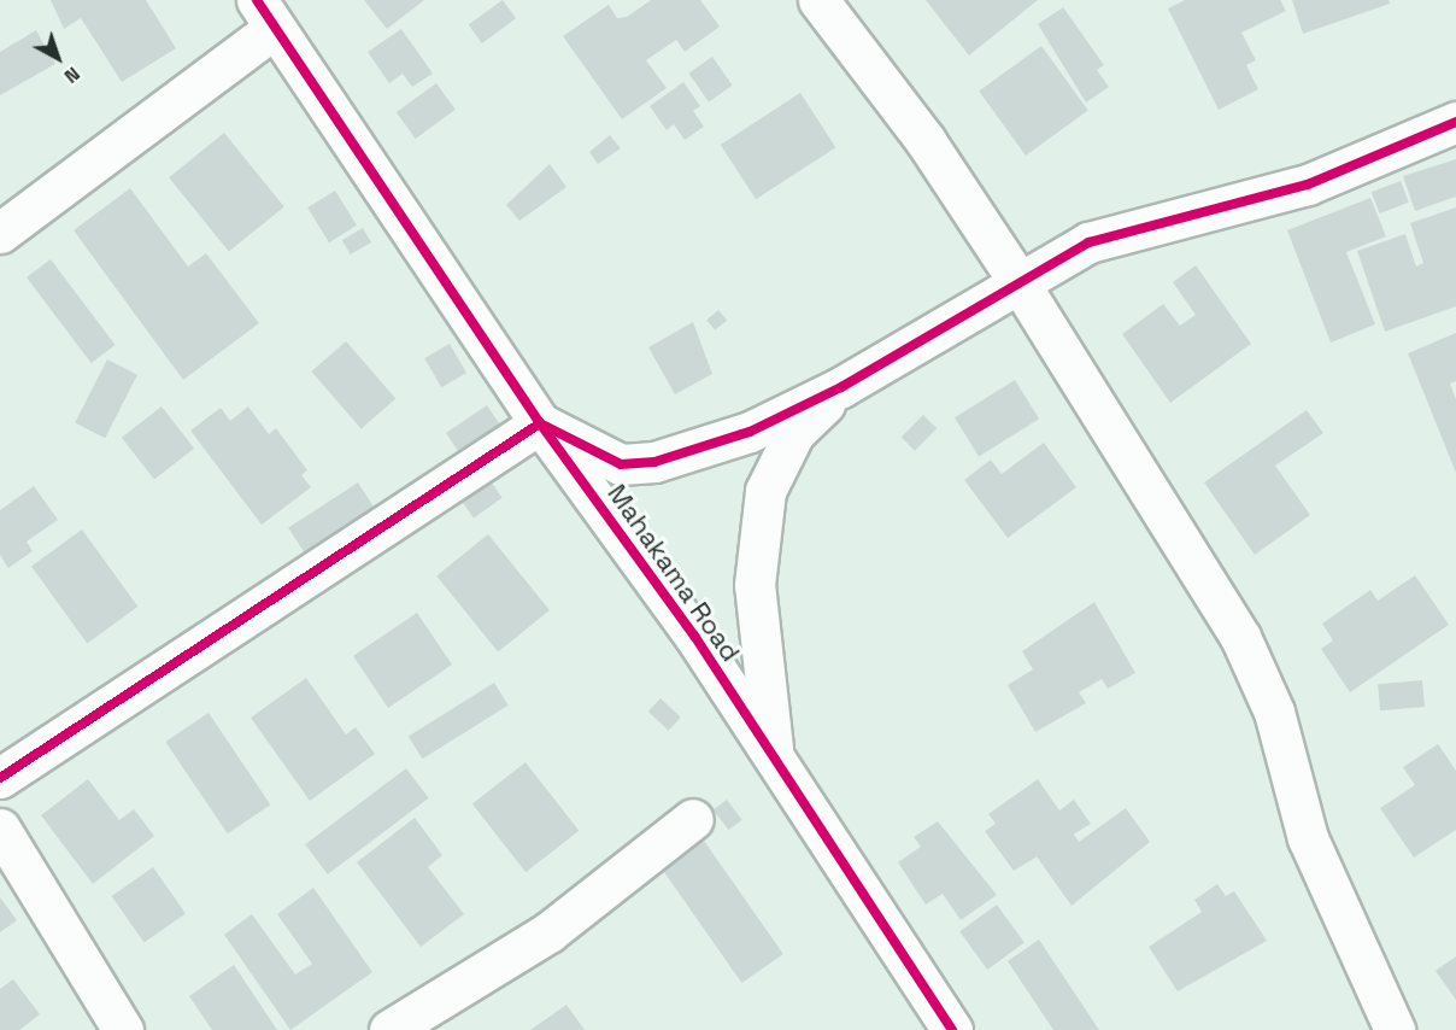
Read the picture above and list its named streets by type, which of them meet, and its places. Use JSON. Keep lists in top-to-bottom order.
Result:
{
  "streets": {
    "street": ["Mahakama Road"]
  },
  "north": "bottom right"
}
